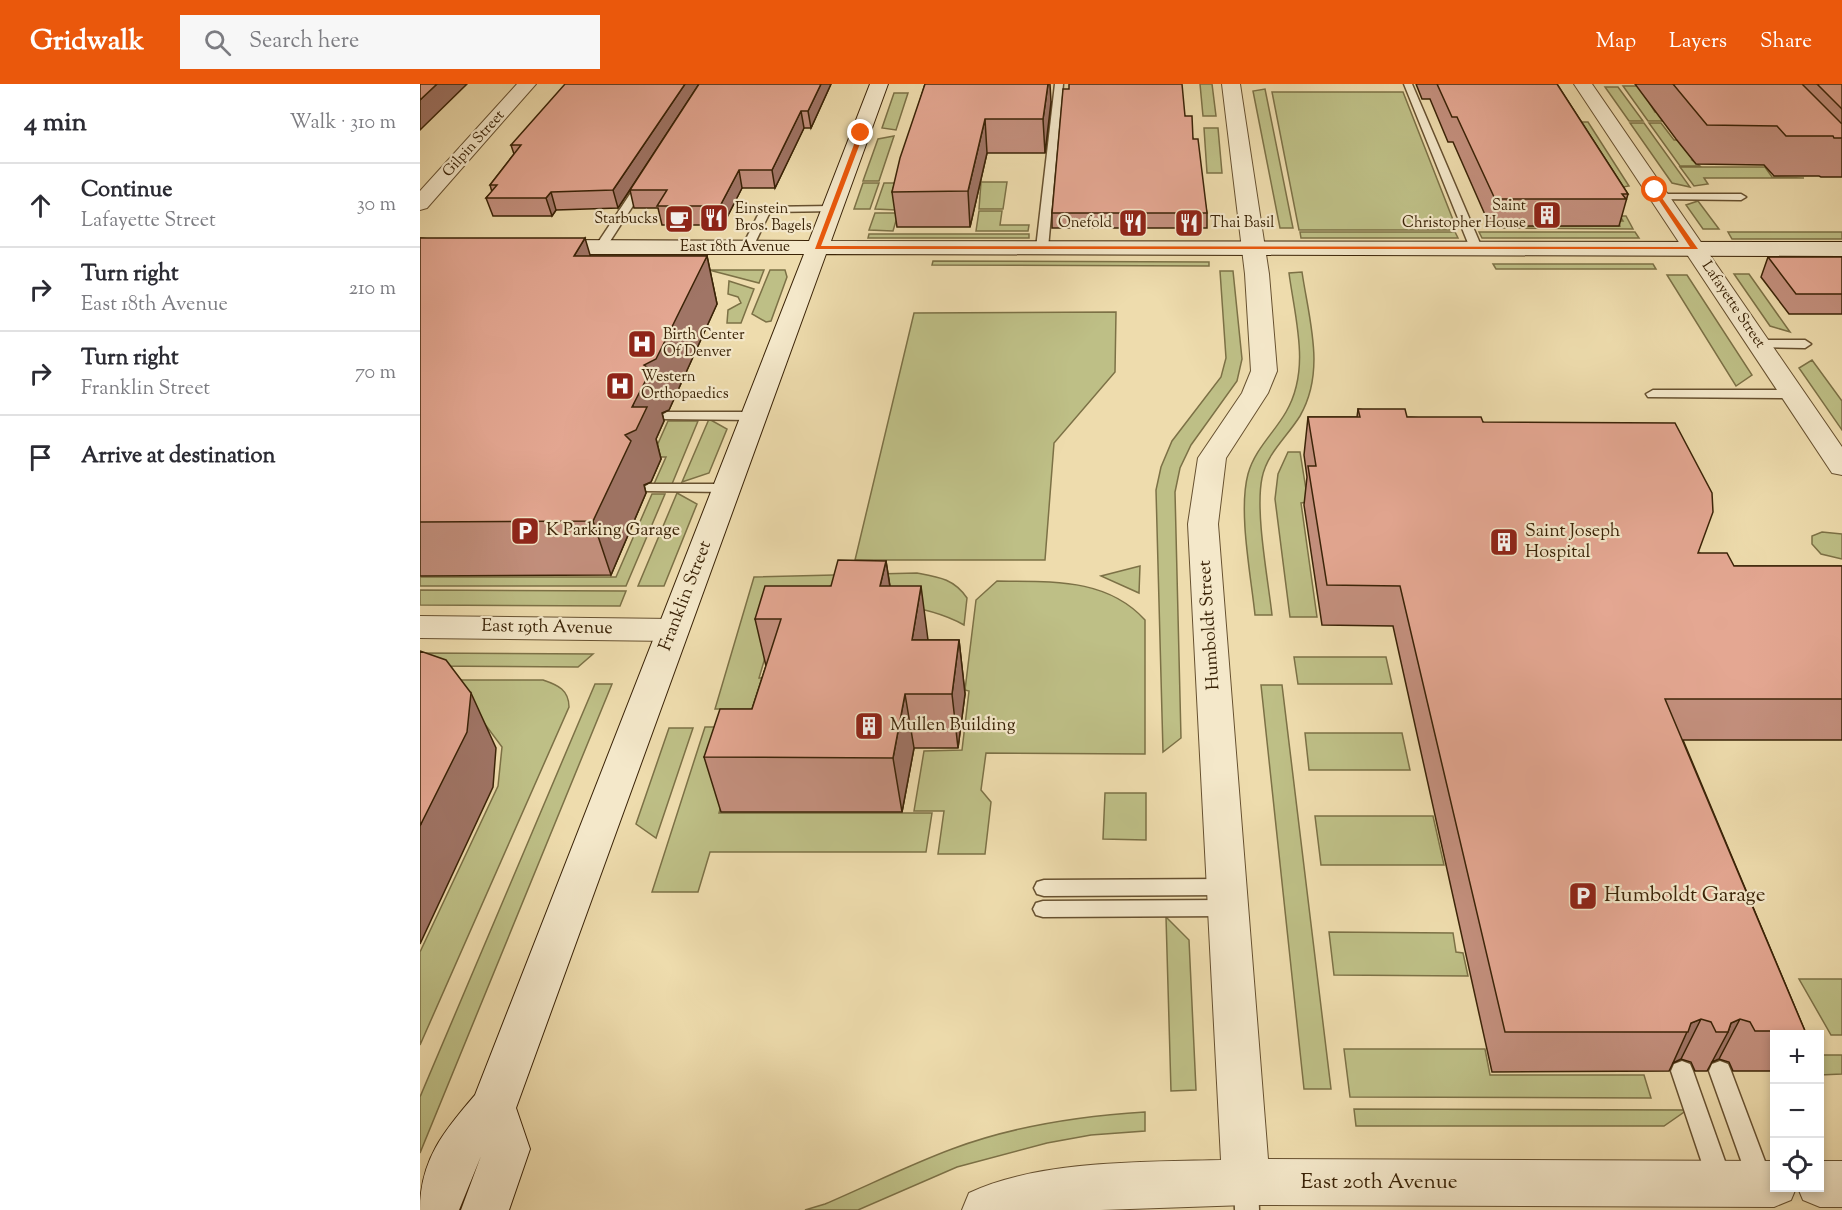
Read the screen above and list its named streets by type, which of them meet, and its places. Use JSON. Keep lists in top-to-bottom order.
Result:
{
  "streets": {
    "street": [
      "Gilpin Street",
      "East 18th Avenue",
      "Lafayette Street",
      "Franklin Street",
      "Humboldt Street",
      "East 19th Avenue",
      "East 20th Avenue"
    ]
  },
  "crossings": [
    ["East 18th Avenue", "Lafayette Street"],
    ["East 18th Avenue", "Franklin Street"],
    ["East 18th Avenue", "Humboldt Street"],
    ["Franklin Street", "East 19th Avenue"],
    ["Humboldt Street", "East 20th Avenue"]
  ],
  "places": {
    "building": ["Saint Christopher House", "Saint Joseph Hospital", "Mullen Building"],
    "restaurant": ["Einstein Bros. Bagels", "Onefold", "Thai Basil"],
    "cafe": ["Starbucks"],
    "hospital": ["Birth Center Of Denver", "Western Orthopaedics"],
    "parking": ["K Parking Garage", "Humboldt Garage"]
  },
  "page": {
    "header": "Gridwalk",
    "search": "Search here",
    "nav": ["Map", "Layers", "Share"],
    "heading": ["4 min", "Walk · 310 m"],
    "list": [
      ["Continue", "Lafayette Street", "30 m"],
      ["Turn right", "East 18th Avenue", "210 m"],
      ["Turn right", "Franklin Street", "70 m"],
      "Arrive at destination"
    ],
    "map_buttons": ["+", "−"]
  }
}
